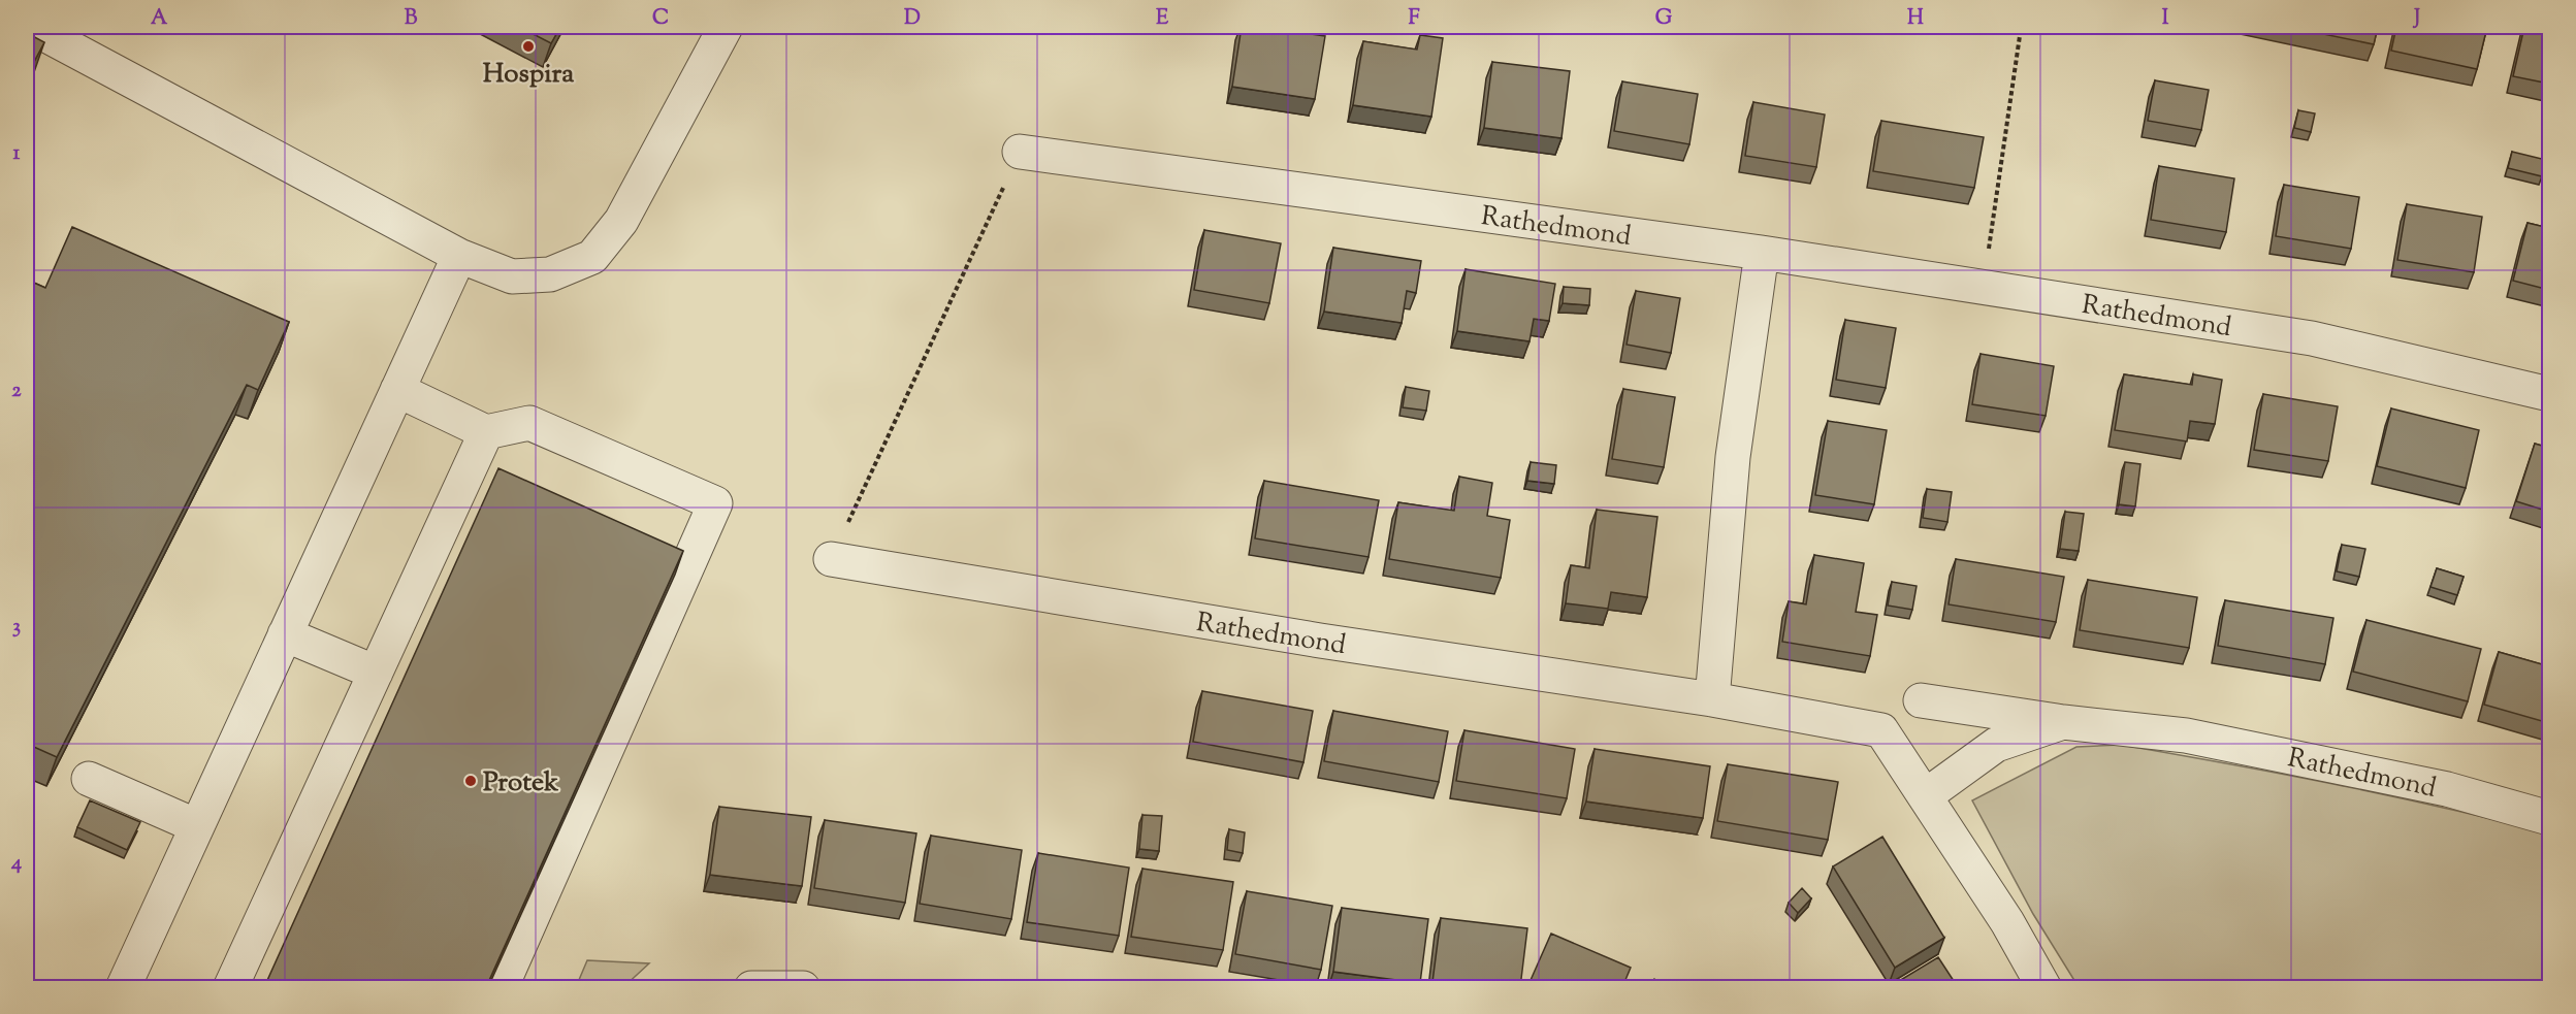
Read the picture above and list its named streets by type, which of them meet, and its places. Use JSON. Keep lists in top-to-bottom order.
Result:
{
  "streets": {
    "street": ["Rathedmond"]
  },
  "places": ["Hospira", "Protek"],
  "grid": {
    "columns": [
      "A",
      "B",
      "C",
      "D",
      "E",
      "F",
      "G",
      "H",
      "I",
      "J"
    ],
    "rows": [
      "1",
      "2",
      "3",
      "4"
    ]
  }
}
